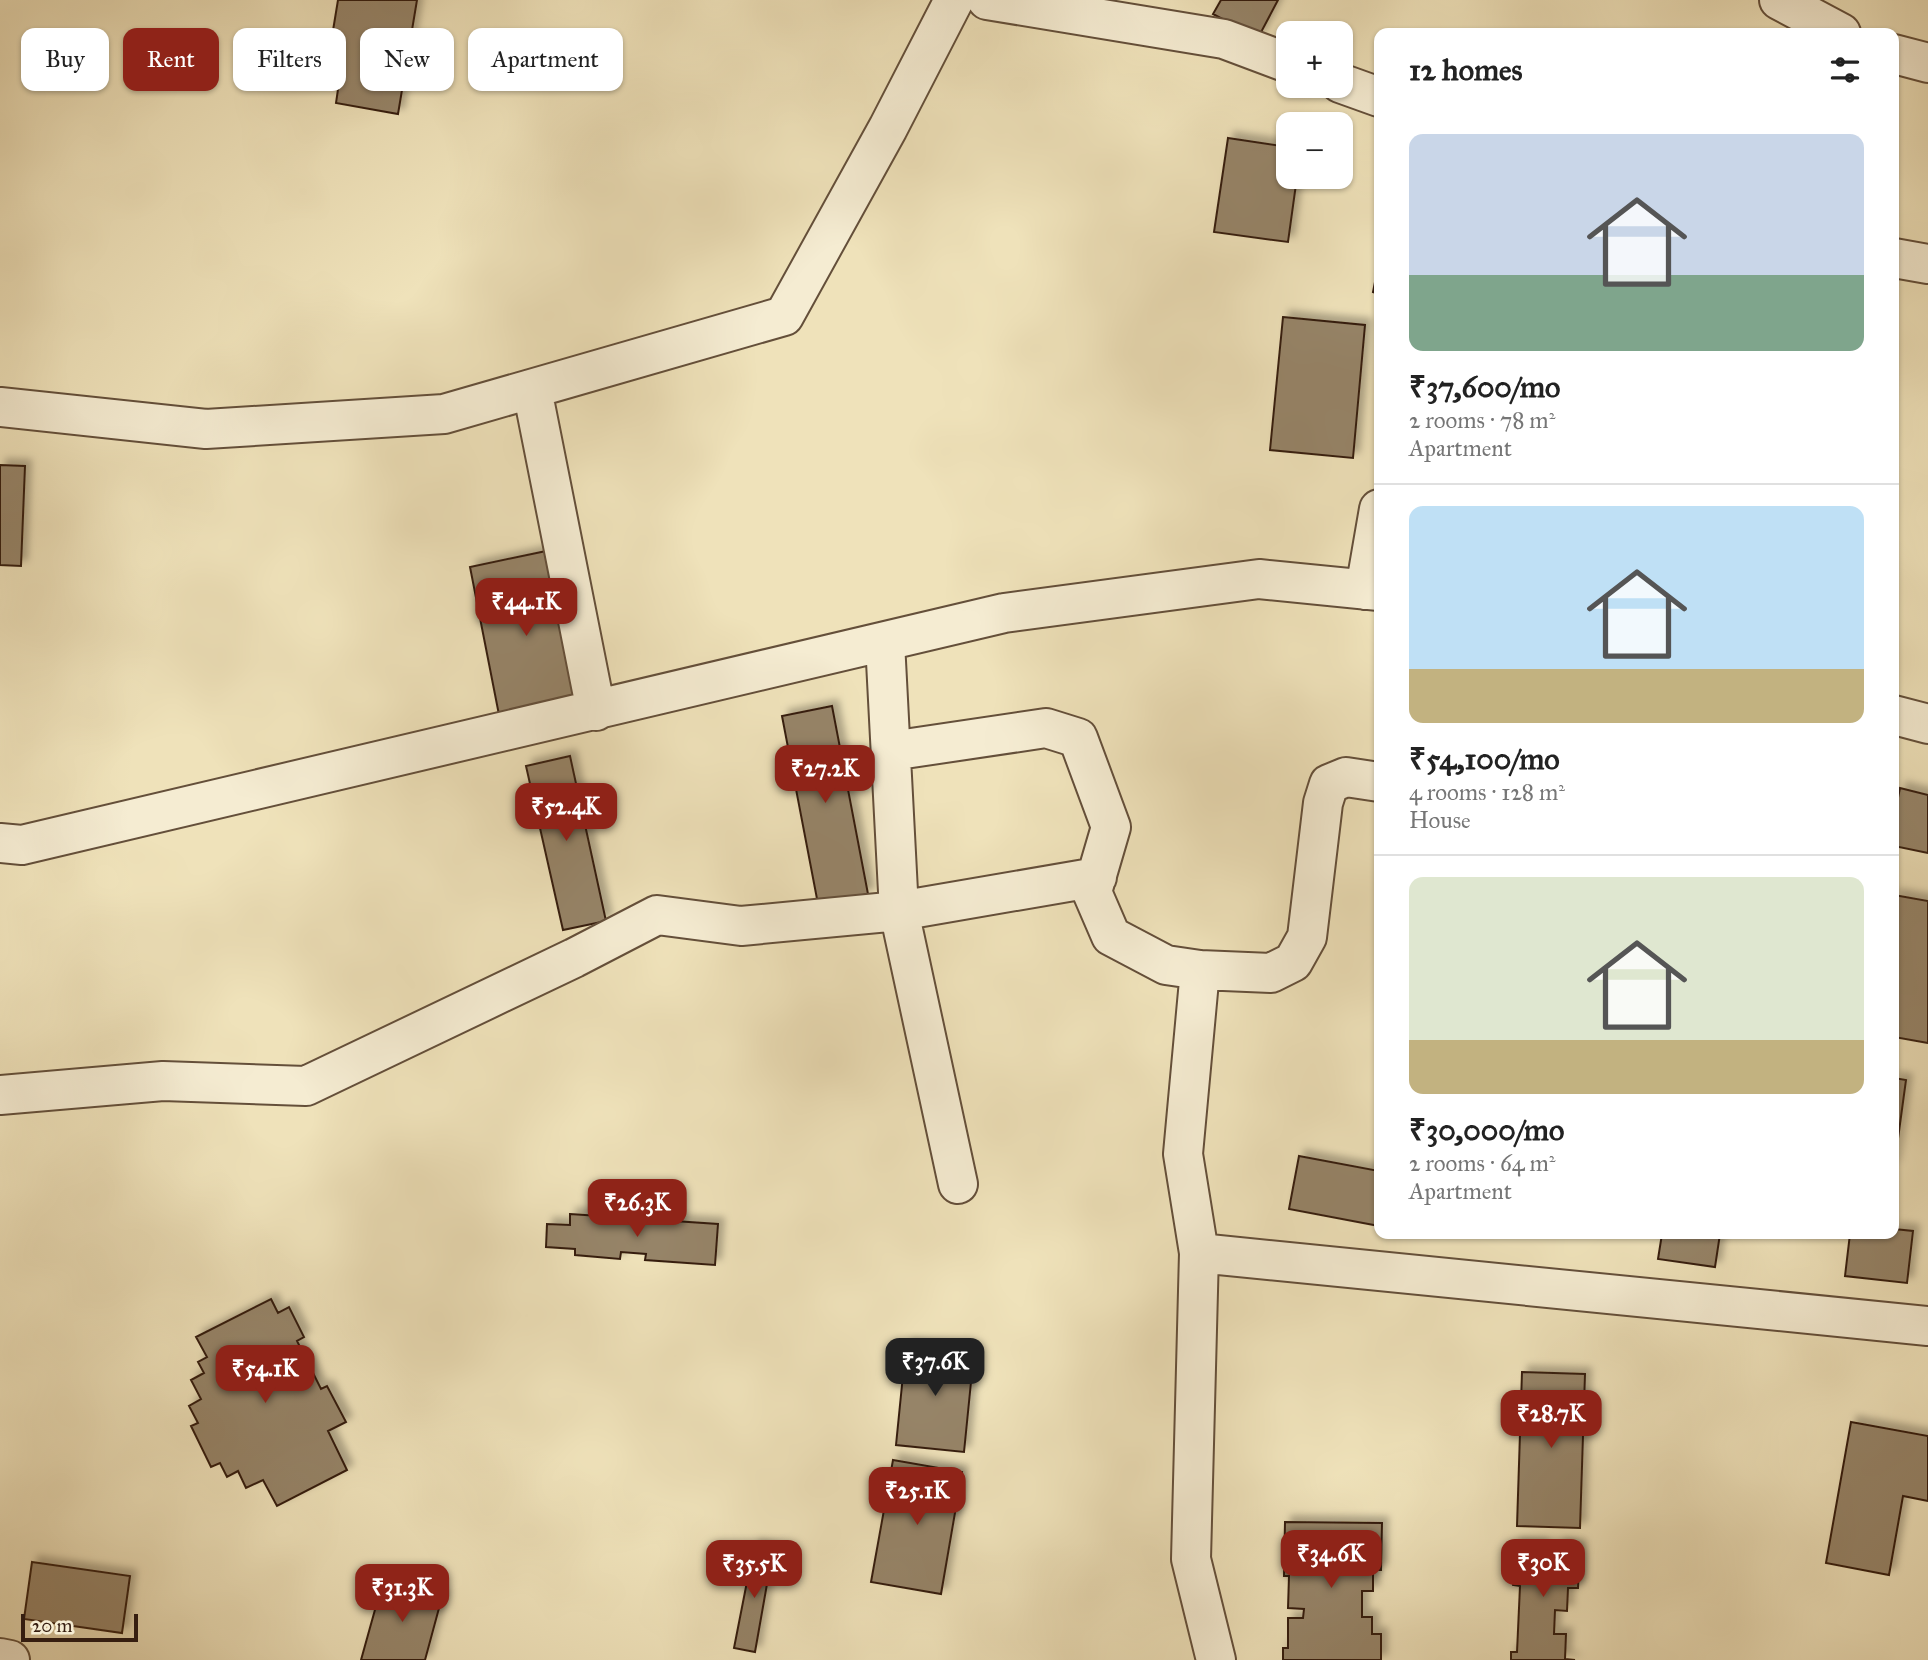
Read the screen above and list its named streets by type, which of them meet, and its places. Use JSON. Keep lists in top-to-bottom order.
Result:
{
  "scale_bar": "20 m",
  "page": {
    "map_buttons": ["+", "−"],
    "chip": [
      "Buy",
      "Rent",
      "Filters",
      "New",
      "Apartment"
    ],
    "heading": "12 homes",
    "list": [
      {
        "name": "₹37,600/mo",
        "note": "2 rooms · 78 m² · Apartment"
      },
      {
        "name": "₹54,100/mo",
        "note": "4 rooms · 128 m² · House"
      },
      {
        "name": "₹30,000/mo",
        "note": "2 rooms · 64 m² · Apartment"
      }
    ],
    "price": [
      "₹44.1K",
      "₹27.2K",
      "₹52.4K",
      "₹26.3K",
      "₹37.6K",
      "₹54.1K",
      "₹28.7K",
      "₹25.1K",
      "₹34.6K",
      "₹30K",
      "₹35.5K",
      "₹31.3K"
    ],
    "scale": "20 m"
  }
}
